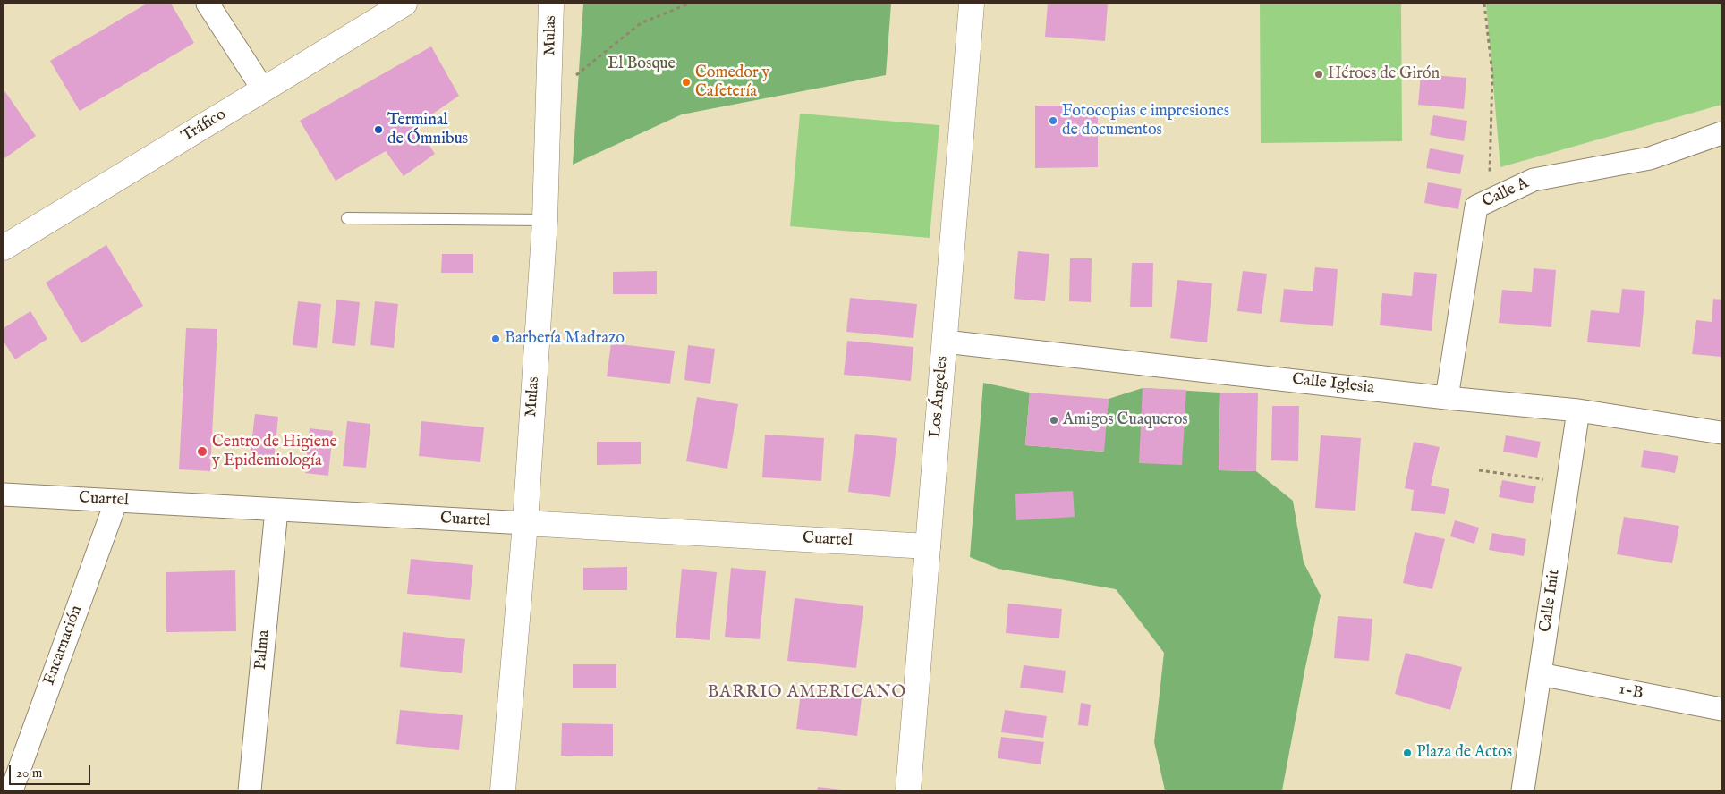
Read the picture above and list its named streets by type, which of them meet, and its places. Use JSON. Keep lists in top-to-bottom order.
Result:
{
  "streets": {
    "street": [
      "Mulas",
      "Tráfico",
      "Calle A",
      "Calle Iglesia",
      "Los Ángeles",
      "Cuartel",
      "Calle Init",
      "Encarnación",
      "Palma",
      "1-B"
    ]
  },
  "crossings": [
    ["Mulas", "Cuartel"],
    ["Calle A", "Calle Iglesia"],
    ["Calle Iglesia", "Los Ángeles"],
    ["Calle Iglesia", "Calle Init"],
    ["Los Ángeles", "Cuartel"],
    ["Cuartel", "Encarnación"],
    ["Cuartel", "Palma"],
    ["Calle Init", "1-B"]
  ],
  "districts": ["BARRIO AMERICANO"],
  "parks": ["El Bosque"],
  "places": [
    "Héroes de Girón",
    "Comedor y Cafetería",
    "Fotocopias e impresiones de documentos",
    "Terminal de Ómnibus",
    "Barbería Madrazo",
    "Amigos Cuaqueros",
    "Centro de Higiene y Epidemiología",
    "Plaza de Actos"
  ],
  "scale_bar": "20 m"
}
